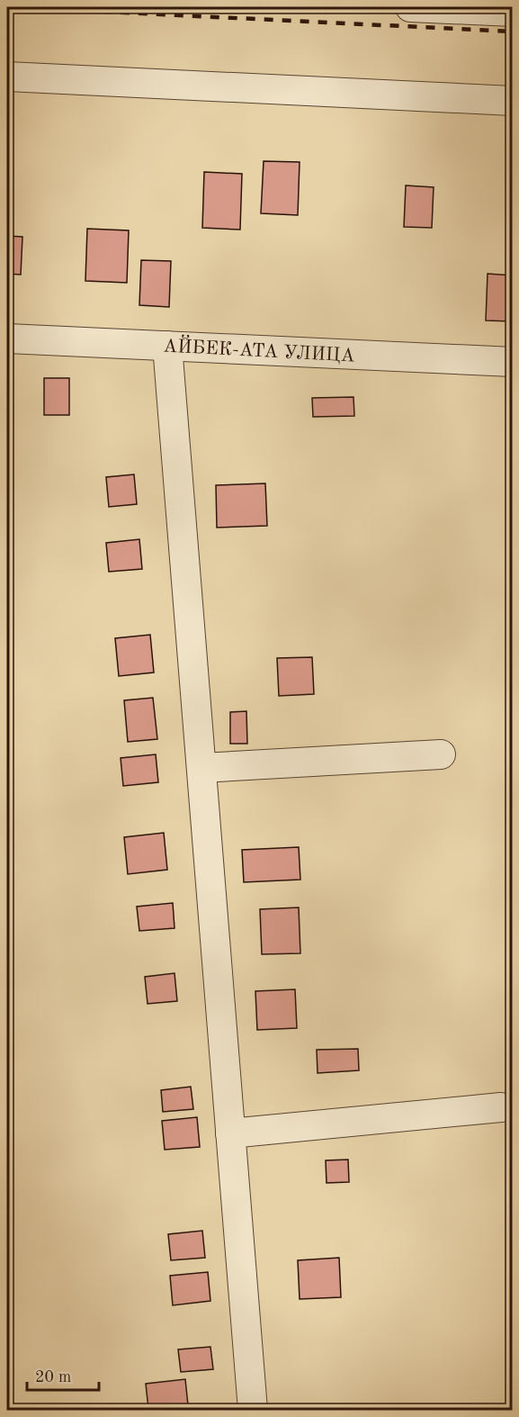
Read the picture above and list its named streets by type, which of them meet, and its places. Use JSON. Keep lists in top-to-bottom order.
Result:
{
  "streets": {
    "street": ["АЙБЕК-АТА УЛИЦА"]
  },
  "scale_bar": "20 m"
}
